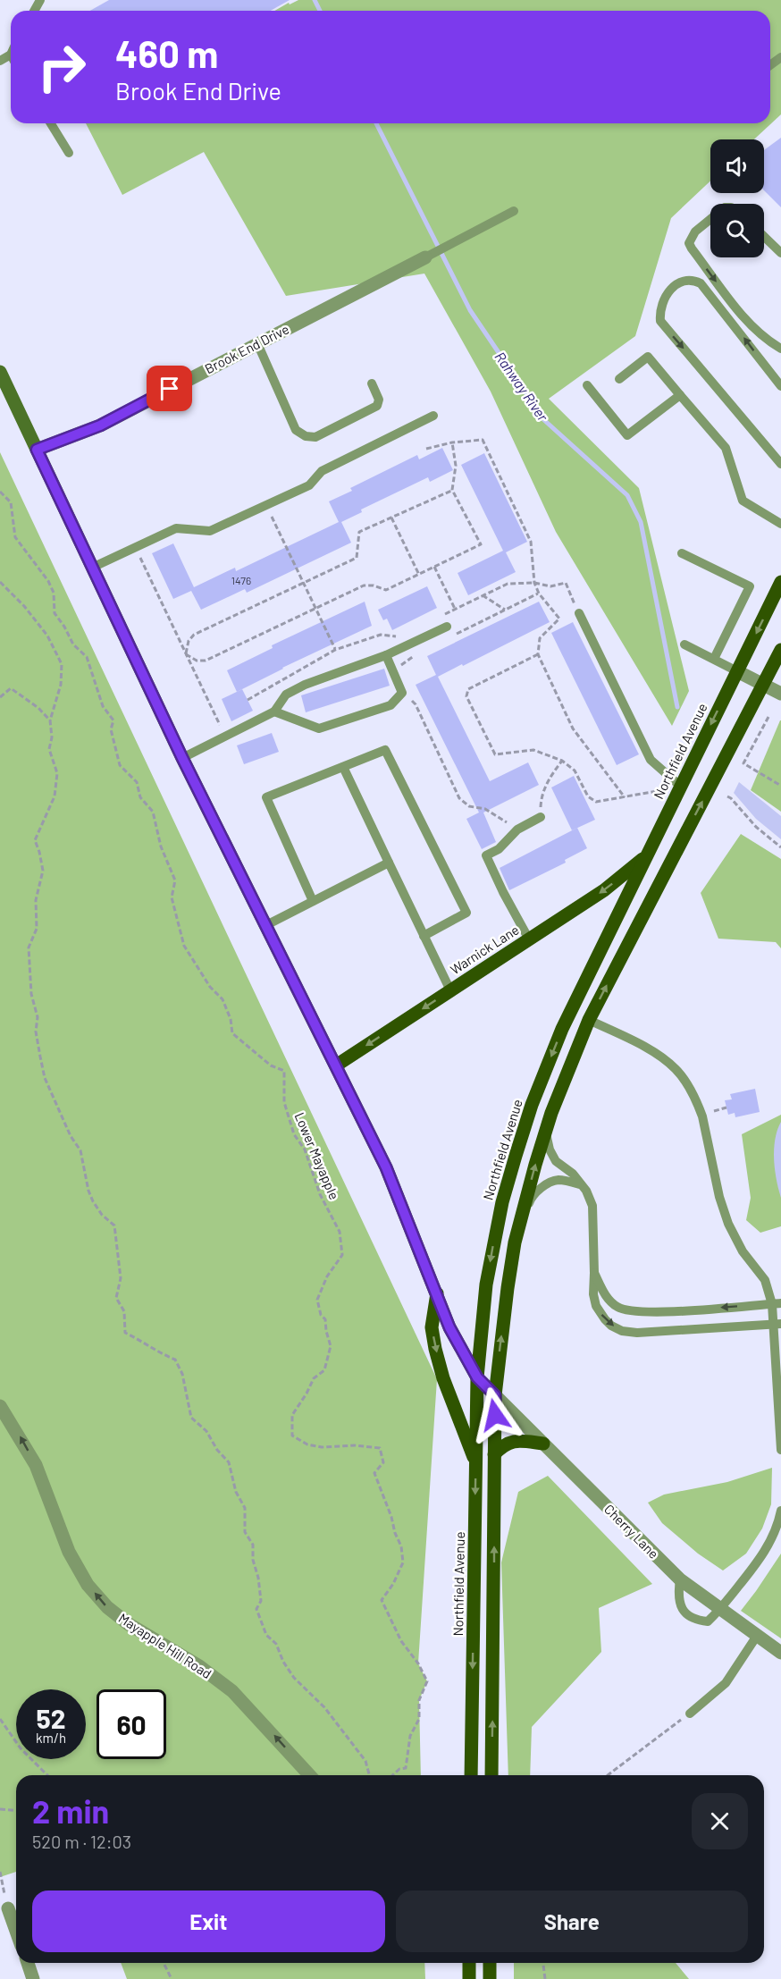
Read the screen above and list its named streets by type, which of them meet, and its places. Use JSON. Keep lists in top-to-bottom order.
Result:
{
  "streets": {
    "main road": ["Northfield Avenue", "Warnick Lane"],
    "street": ["Brook End Drive", "Cherry Lane", "Mayapple Hill Road"],
    "path": ["Lower Mayapple"]
  },
  "crossings": [
    ["Northfield Avenue", "Warnick Lane"]
  ],
  "one_way": ["Warnick Lane", "Mayapple Hill Road"],
  "water": ["Rahway River"],
  "house_numbers": ["1476"],
  "page": {
    "turn": ["460 m", "Brook End Drive"],
    "speed": "52 km/h",
    "limit": "60",
    "heading": ["2 min", "520 m · 12:03"],
    "buttons": ["Exit", "Share"]
  }
}
